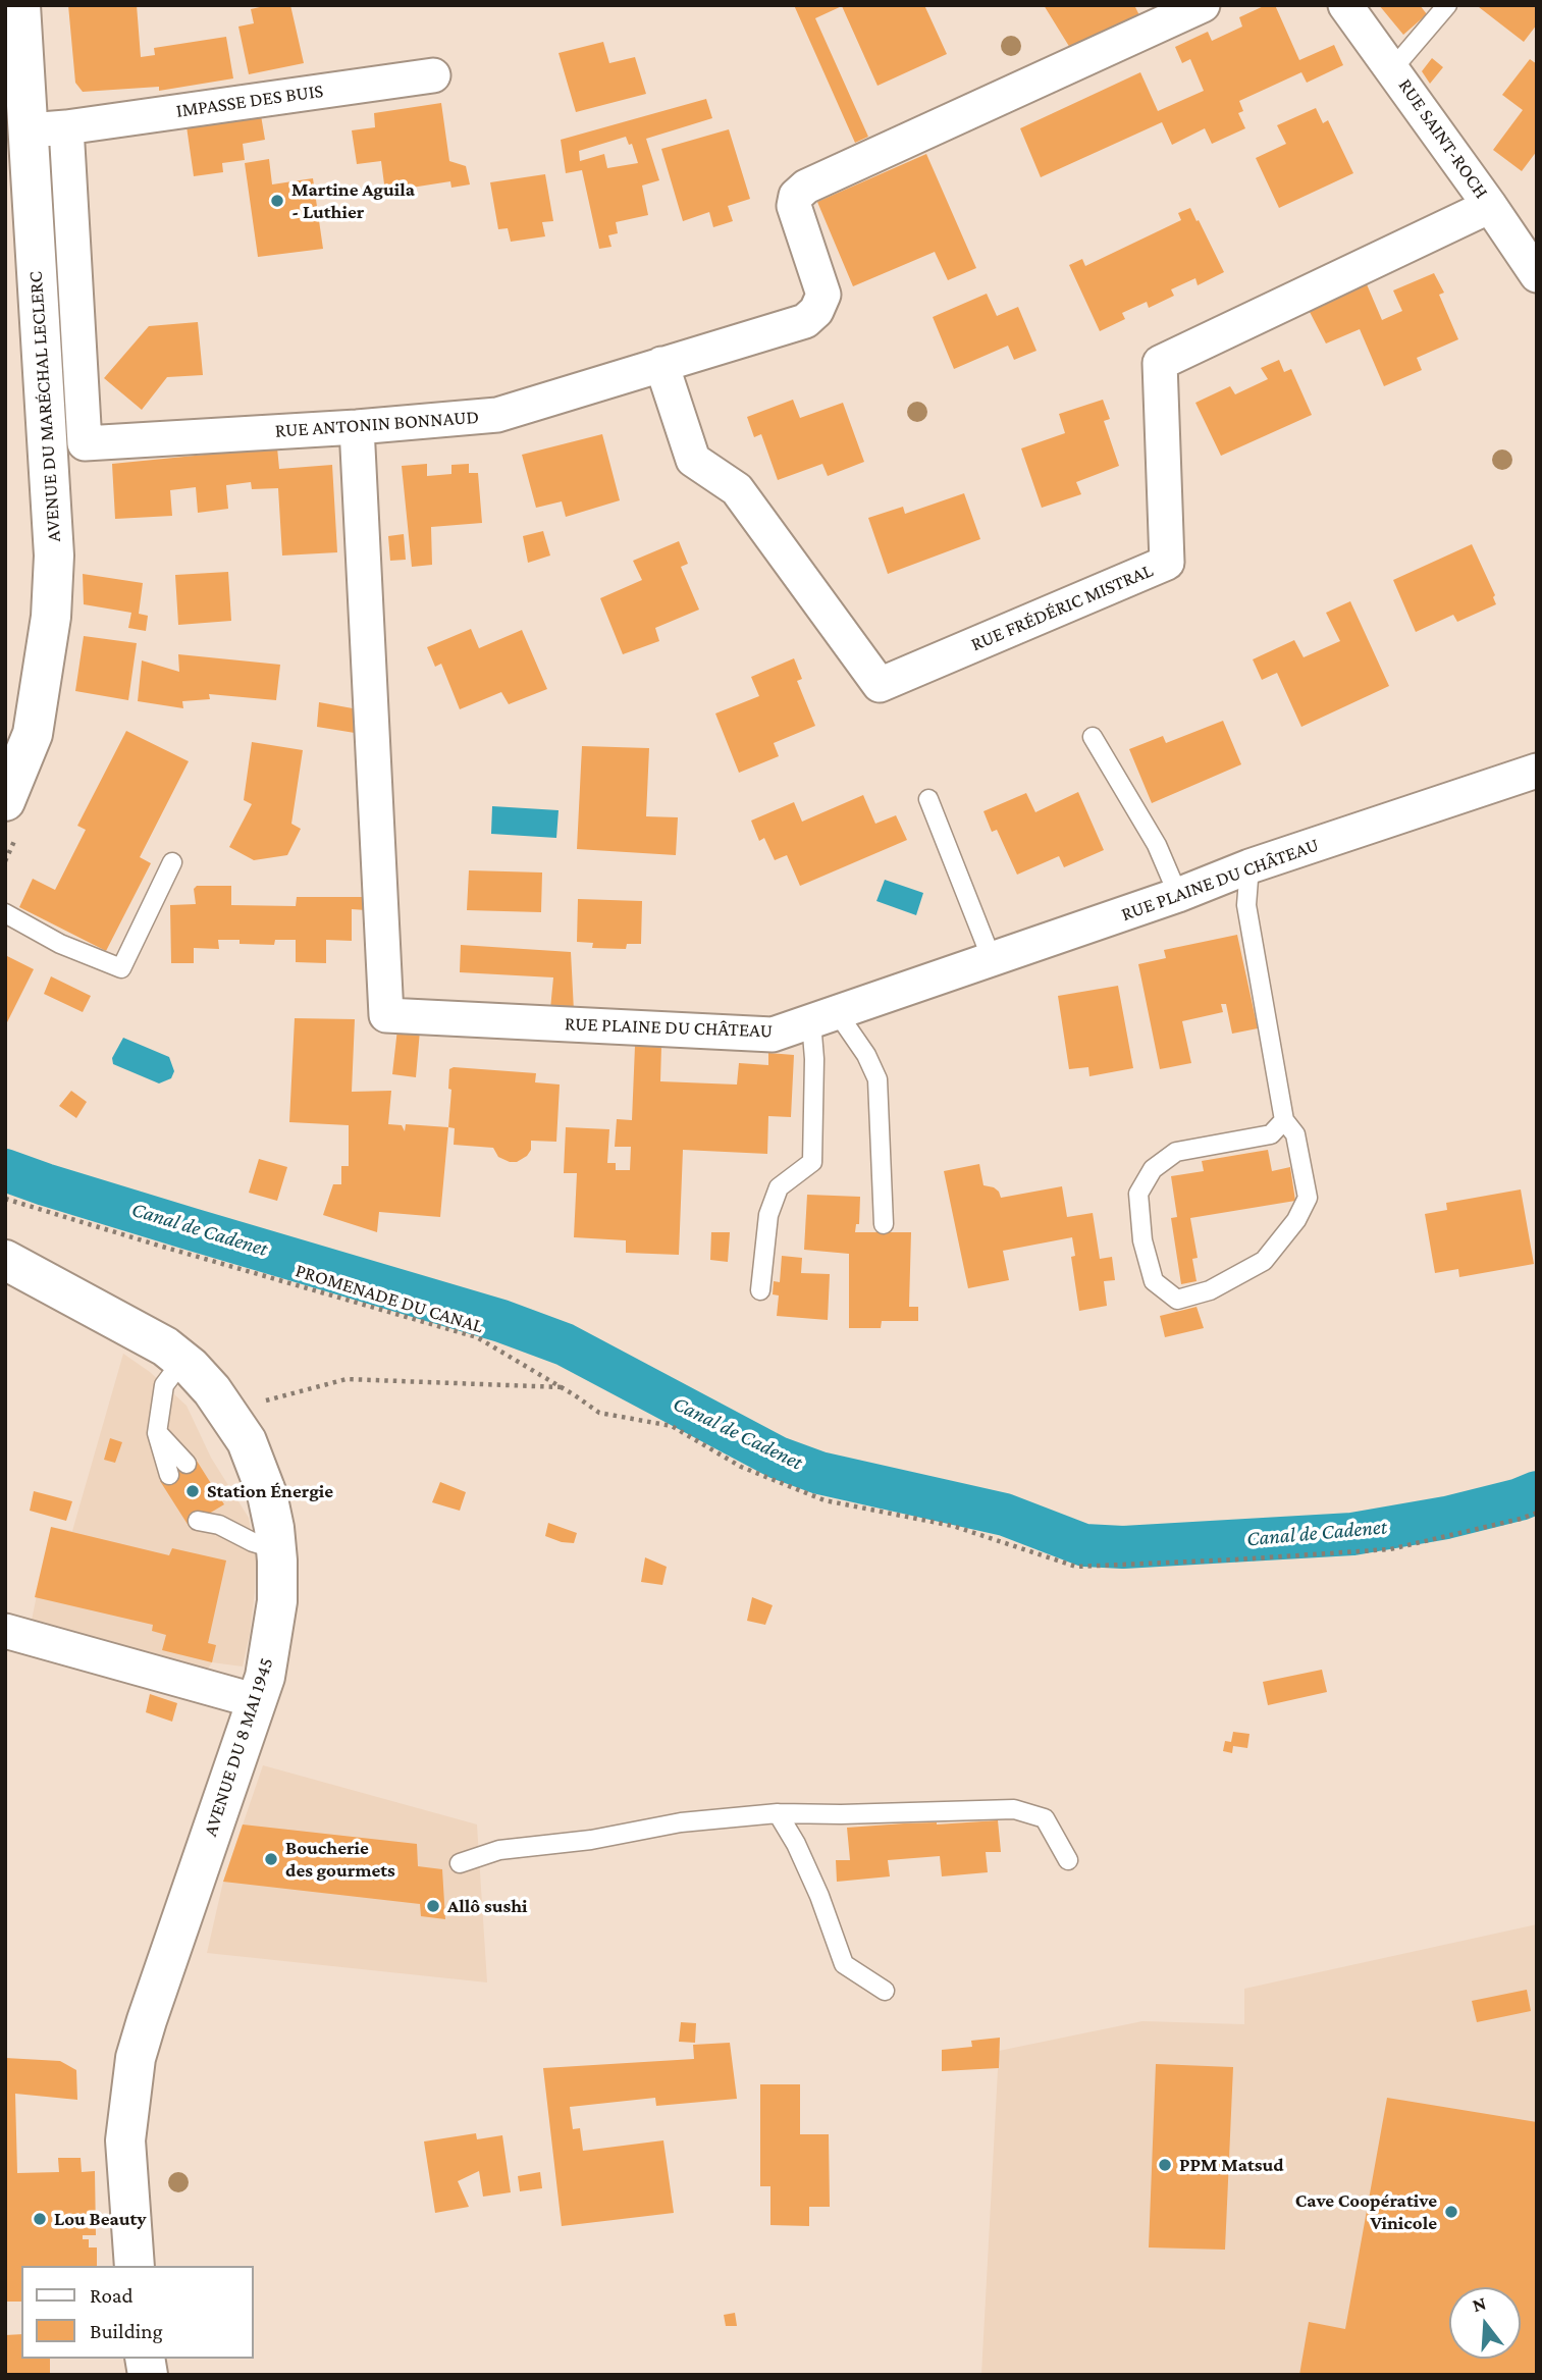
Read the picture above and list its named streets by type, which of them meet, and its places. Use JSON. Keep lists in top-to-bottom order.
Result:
{
  "streets": {
    "main road": ["AVENUE DU MARÉCHAL LECLERC", "AVENUE DU 8 MAI 1945"],
    "street": [
      "IMPASSE DES BUIS",
      "RUE SAINT-ROCH",
      "RUE ANTONIN BONNAUD",
      "RUE FRÉDÉRIC MISTRAL",
      "RUE PLAINE DU CHÂTEAU"
    ],
    "path": ["PROMENADE DU CANAL"]
  },
  "crossings": [
    ["IMPASSE DES BUIS", "AVENUE DU MARÉCHAL LECLERC"],
    ["IMPASSE DES BUIS", "RUE ANTONIN BONNAUD"],
    ["RUE SAINT-ROCH", "RUE FRÉDÉRIC MISTRAL"],
    ["RUE ANTONIN BONNAUD", "RUE FRÉDÉRIC MISTRAL"],
    ["RUE ANTONIN BONNAUD", "RUE PLAINE DU CHÂTEAU"]
  ],
  "water": ["Canal de Cadenet"],
  "places": [
    "Martine Aguila - Luthier",
    "Station Énergie",
    "Boucherie des gourmets",
    "Allô sushi",
    "PPM Matsud",
    "Cave Coopérative Vinicole",
    "Lou Beauty"
  ],
  "legend": ["Road", "Building"],
  "north": "top"
}
